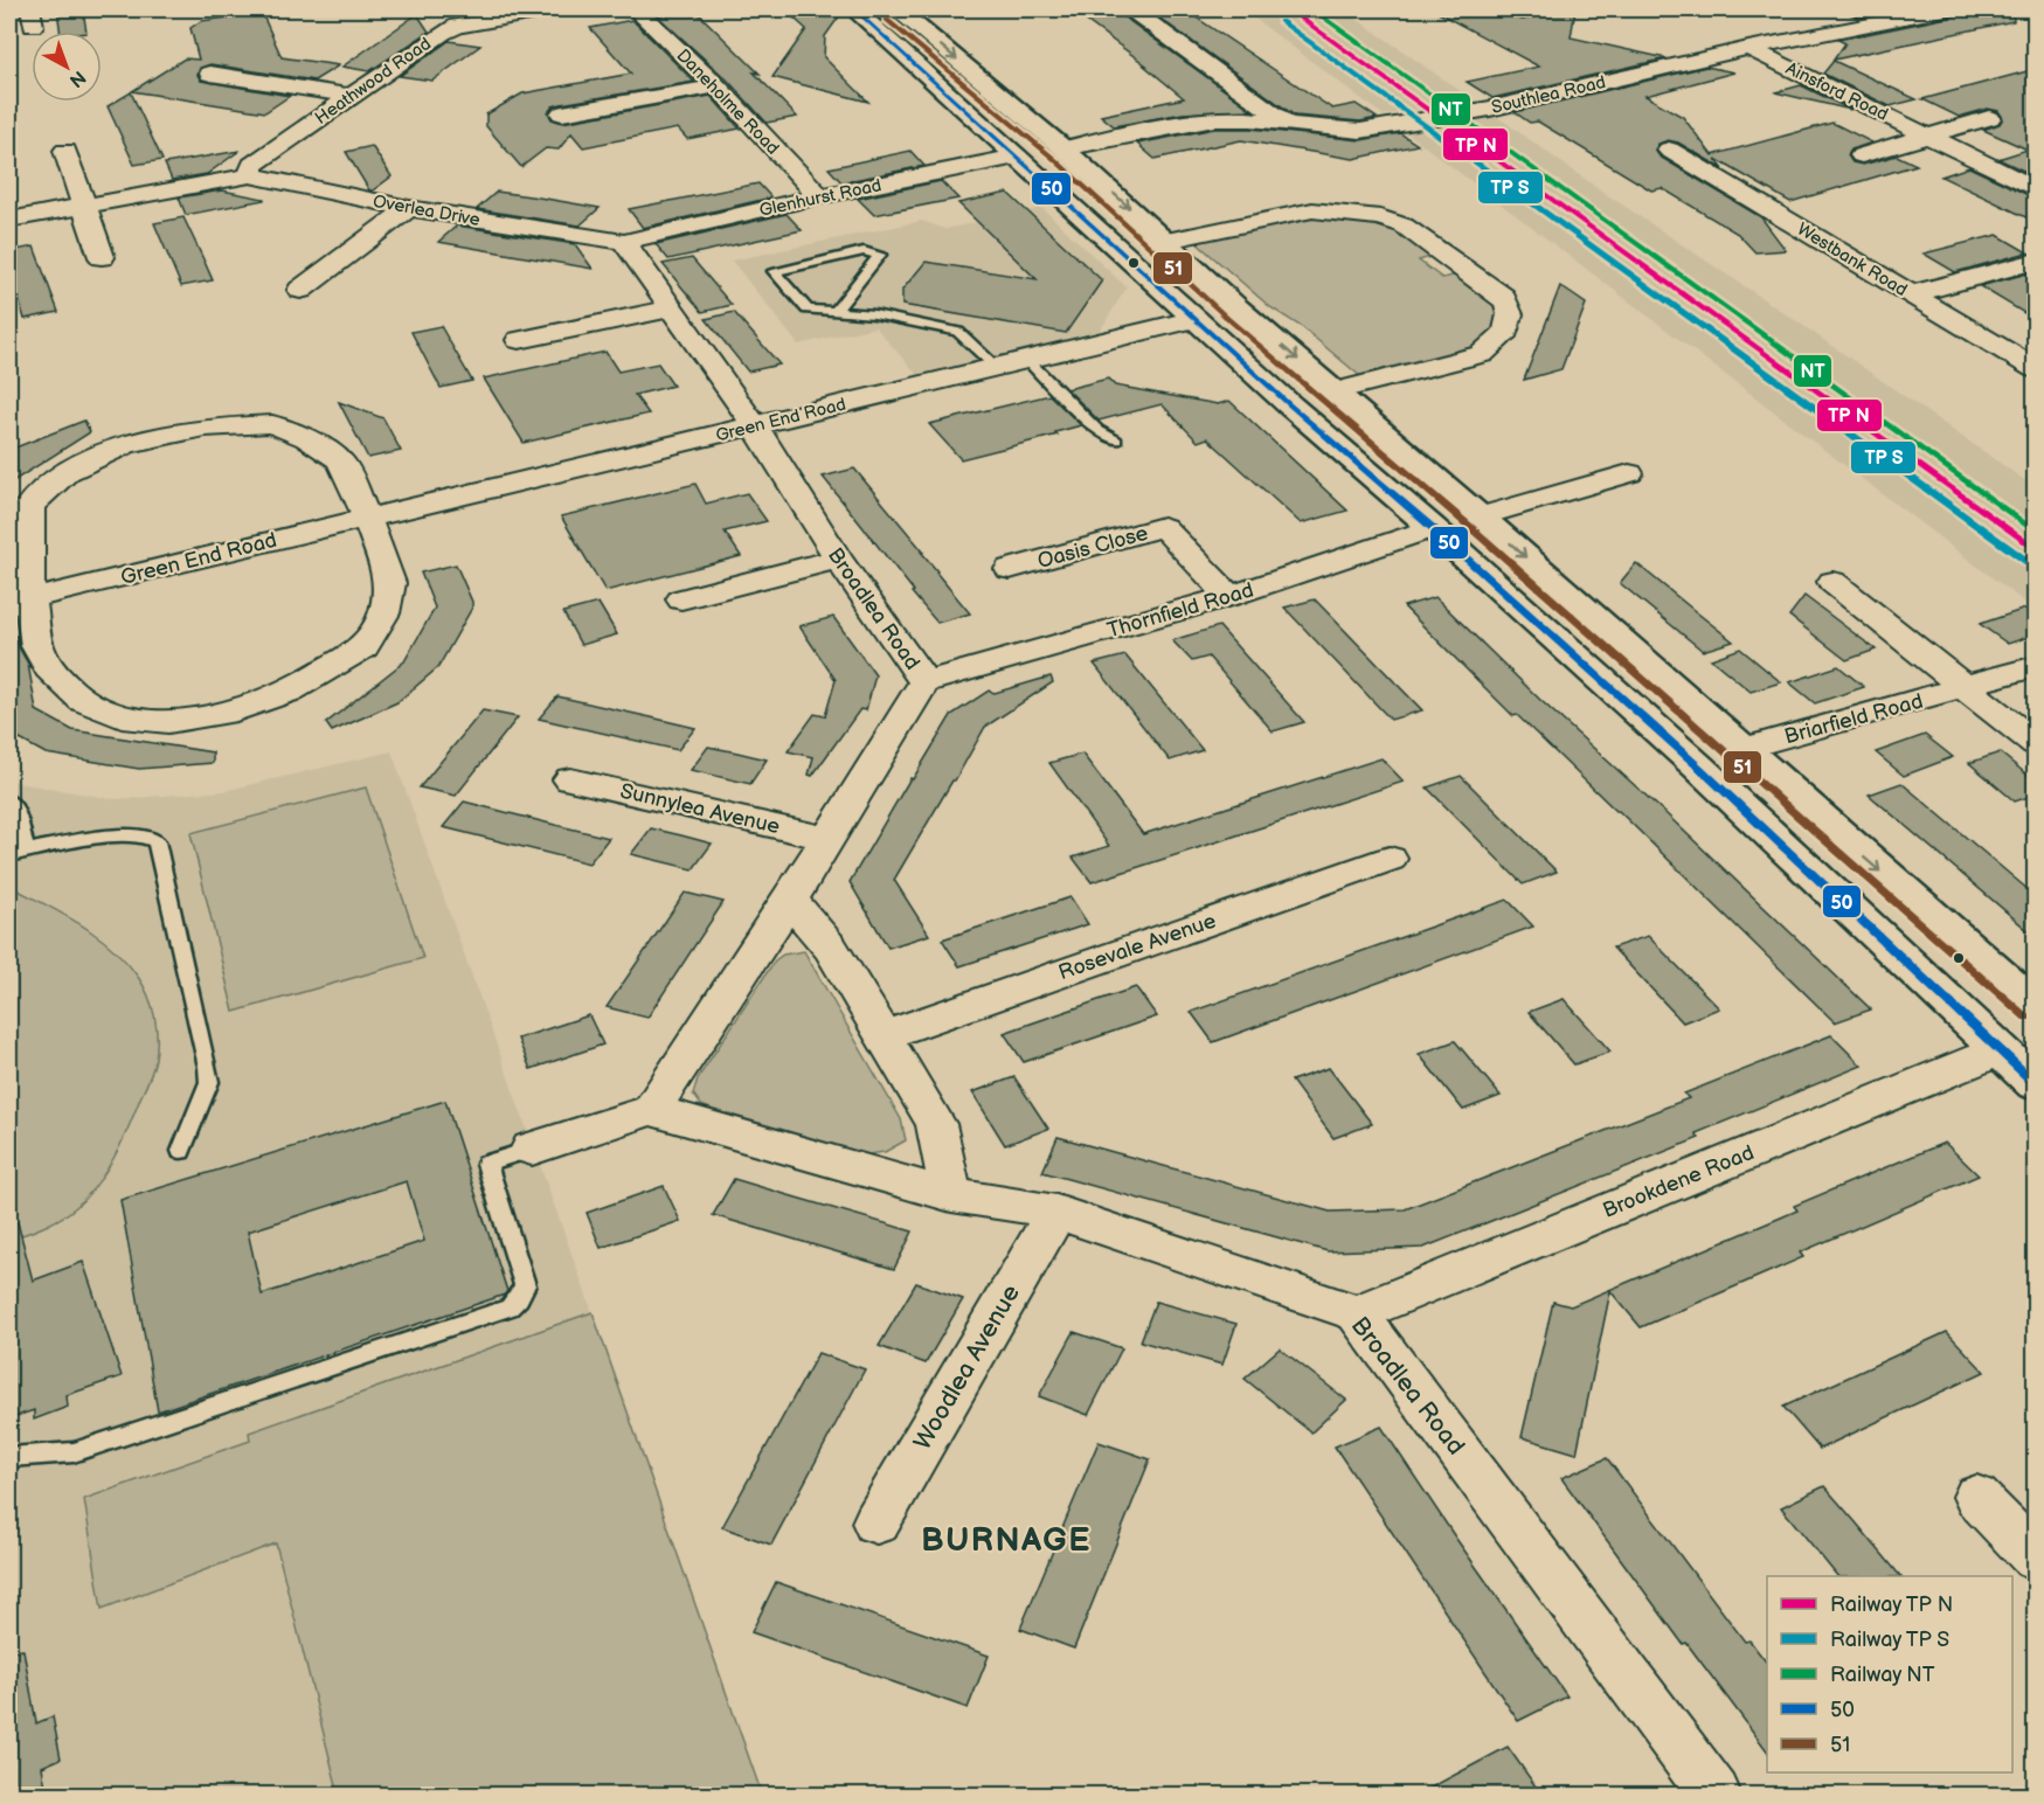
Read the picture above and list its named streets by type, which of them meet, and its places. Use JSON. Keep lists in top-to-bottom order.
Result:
{
  "streets": {
    "street": [
      "Heathwood Road",
      "Ainsford Road",
      "Southlea Road",
      "Daneholme Road",
      "Glenhurst Road",
      "Overlea Drive",
      "Westbank Road",
      "Green End Road",
      "Oasis Close",
      "Broadlea Road",
      "Thornfield Road",
      "Briarfield Road",
      "Sunnylea Avenue",
      "Rosevale Avenue",
      "Brookdene Road",
      "Woodlea Avenue"
    ]
  },
  "crossings": [
    ["Heathwood Road", "Overlea Drive"],
    ["Ainsford Road", "Southlea Road"],
    ["Daneholme Road", "Glenhurst Road"],
    ["Glenhurst Road", "Overlea Drive"],
    ["Green End Road", "Broadlea Road"],
    ["Oasis Close", "Thornfield Road"],
    ["Broadlea Road", "Thornfield Road"],
    ["Broadlea Road", "Sunnylea Avenue"],
    ["Broadlea Road", "Brookdene Road"],
    ["Broadlea Road", "Woodlea Avenue"]
  ],
  "districts": ["BURNAGE"],
  "lines": ["rail line NT", "transit line 50", "transit line 51"],
  "legend": [
    "Railway TP N",
    "Railway TP S",
    "Railway NT",
    "50",
    "51"
  ],
  "north": "bottom right"
}
